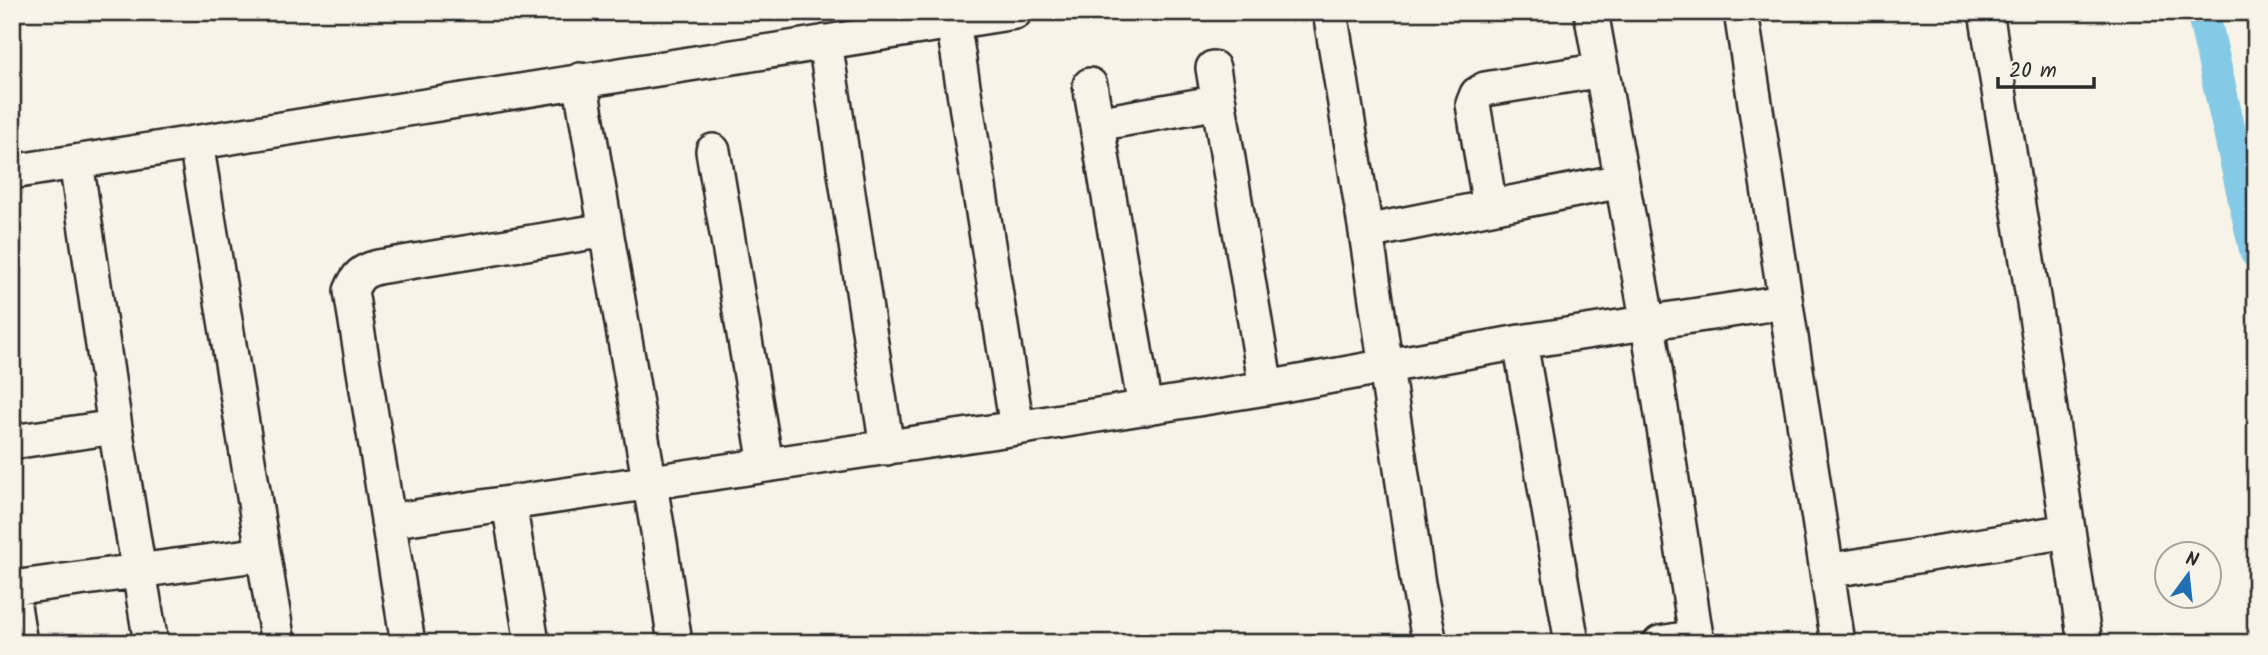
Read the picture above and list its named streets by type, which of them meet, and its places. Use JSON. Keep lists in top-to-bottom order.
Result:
{
  "scale_bar": "20 m",
  "north": "top"
}
